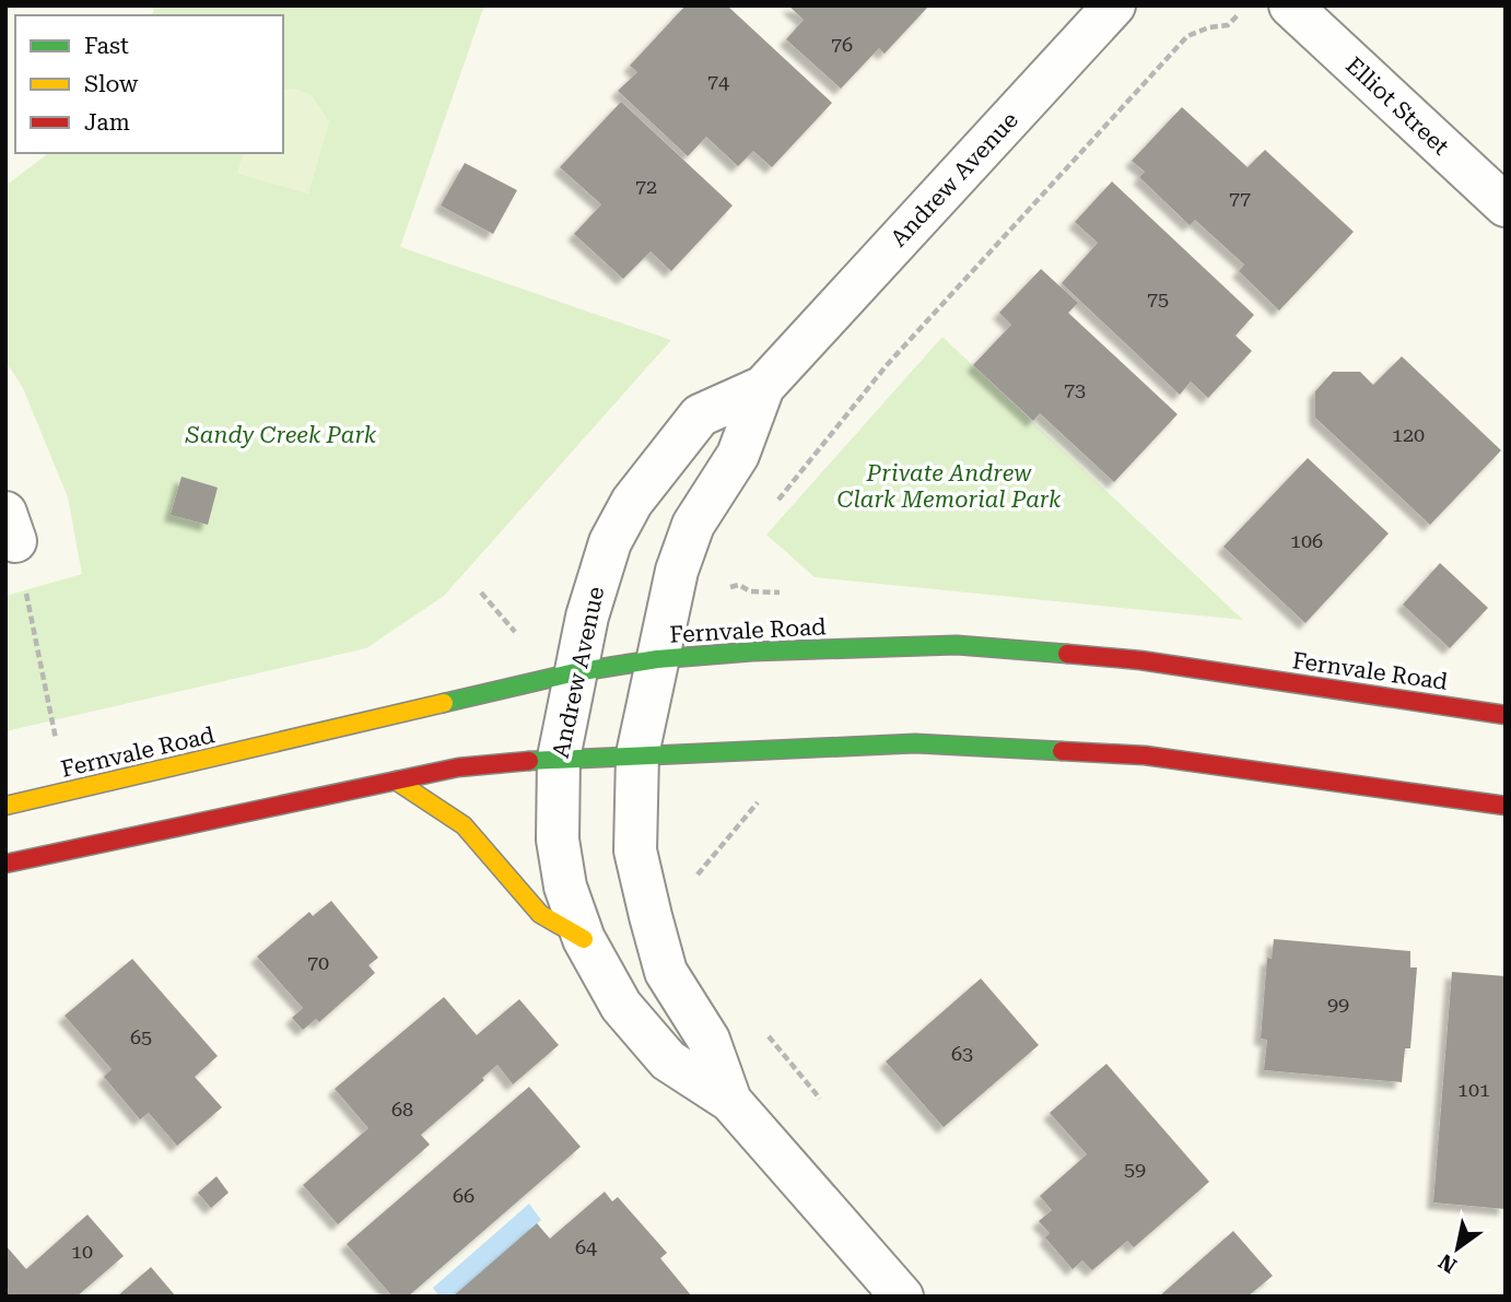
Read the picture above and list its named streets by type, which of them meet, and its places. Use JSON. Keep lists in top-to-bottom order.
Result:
{
  "streets": {
    "street": ["Elliot Street", "Andrew Avenue", "Fernvale Road"]
  },
  "crossings": [
    ["Andrew Avenue", "Fernvale Road"]
  ],
  "parks": ["Sandy Creek Park", "Private Andrew Clark Memorial Park"],
  "house_numbers": [
    "76",
    "74",
    "72",
    "77",
    "75",
    "73",
    "120",
    "106",
    "70",
    "99",
    "65",
    "63",
    "101",
    "68",
    "59",
    "66",
    "64",
    "10"
  ],
  "legend": ["Fast", "Slow", "Jam"],
  "north": "bottom left"
}
